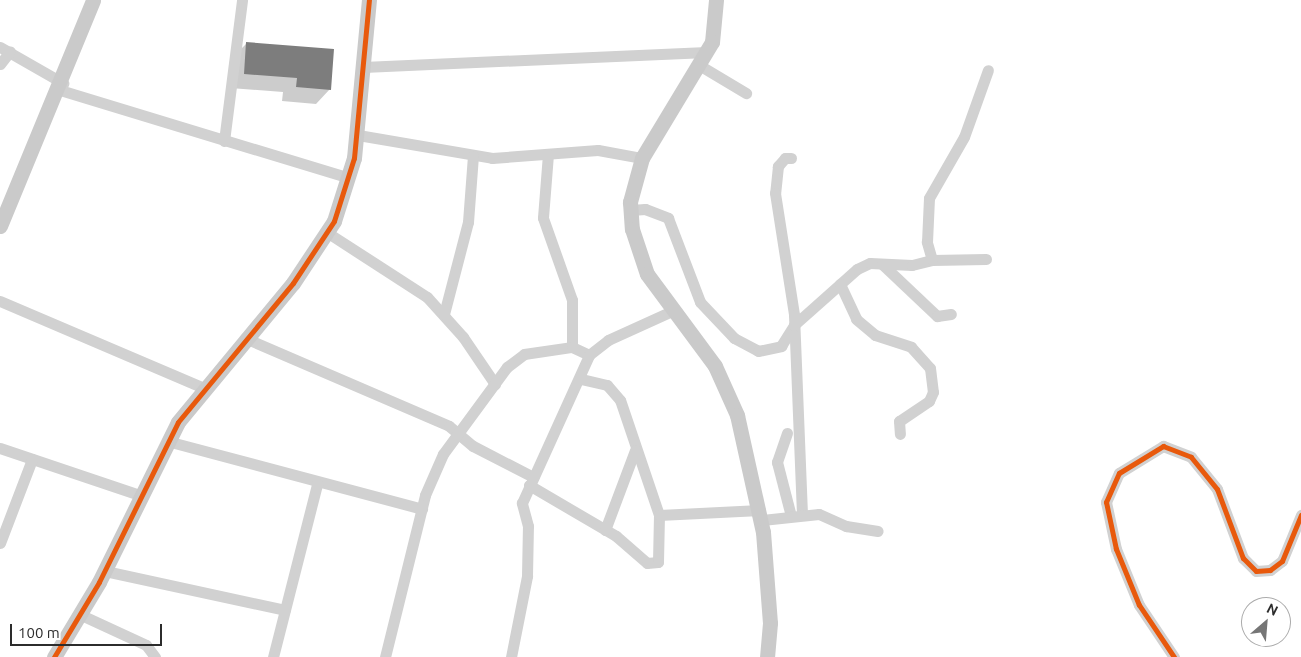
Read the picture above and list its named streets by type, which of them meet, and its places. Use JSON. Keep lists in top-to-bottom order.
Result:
{
  "scale_bar": "100 m",
  "north": "top right"
}
